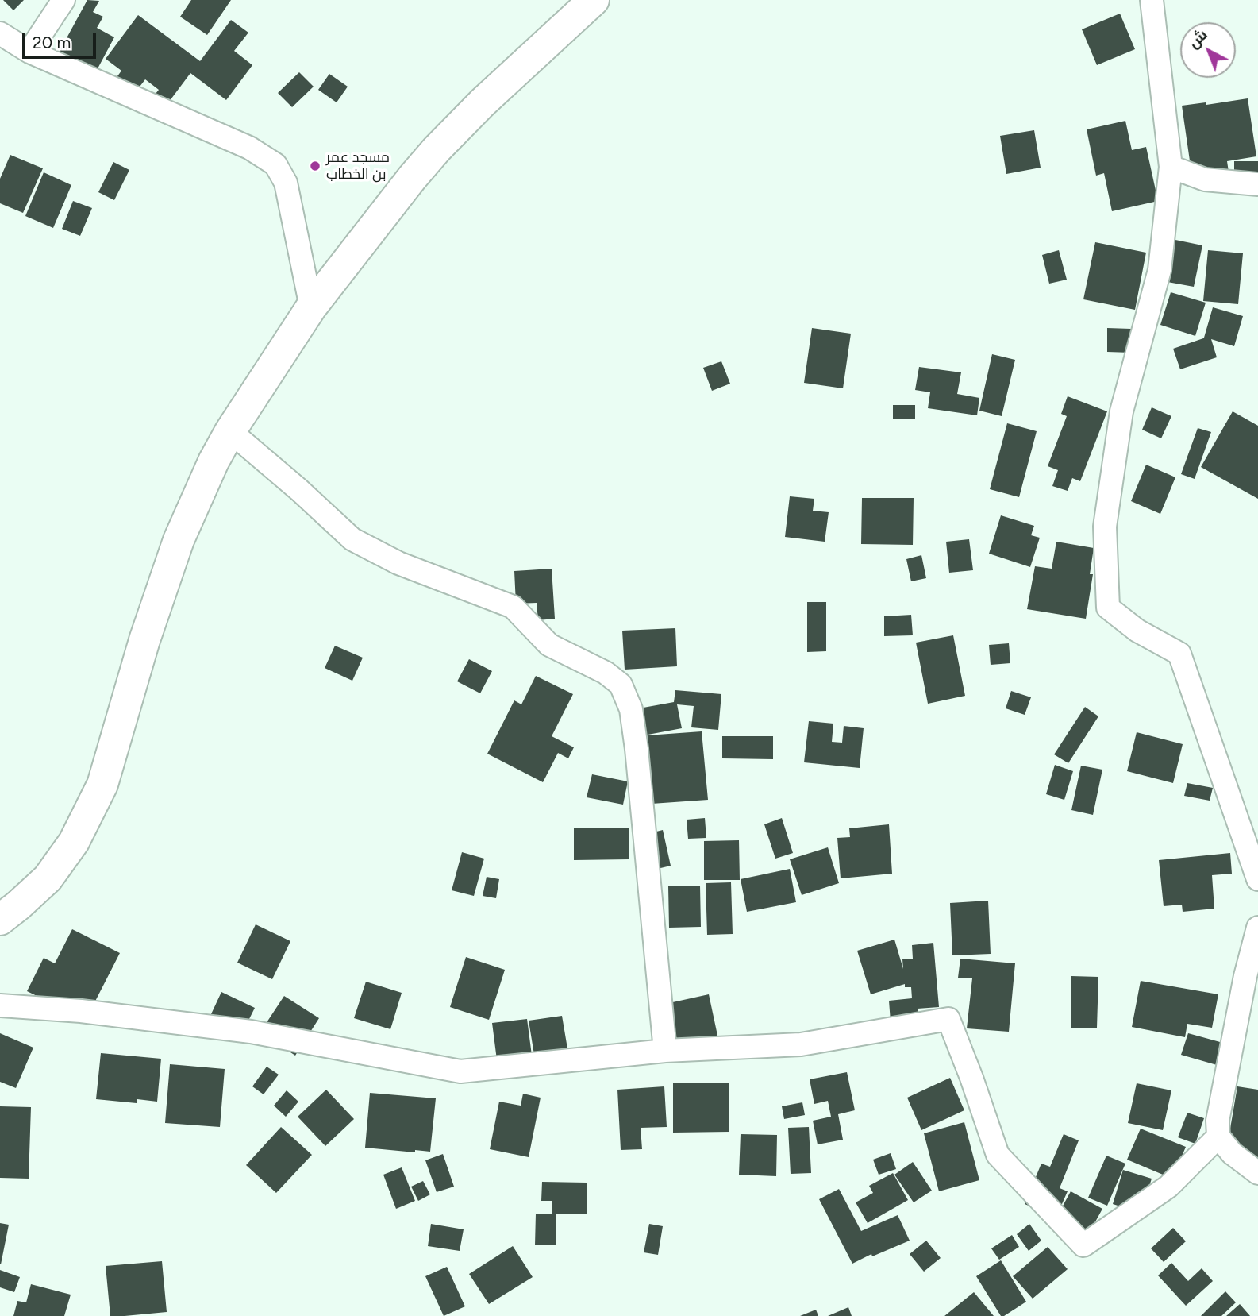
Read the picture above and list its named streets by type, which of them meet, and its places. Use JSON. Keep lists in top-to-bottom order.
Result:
{
  "places": ["مسجد عمر بن الخطاب"],
  "scale_bar": "20 m",
  "north": "top left"
}
